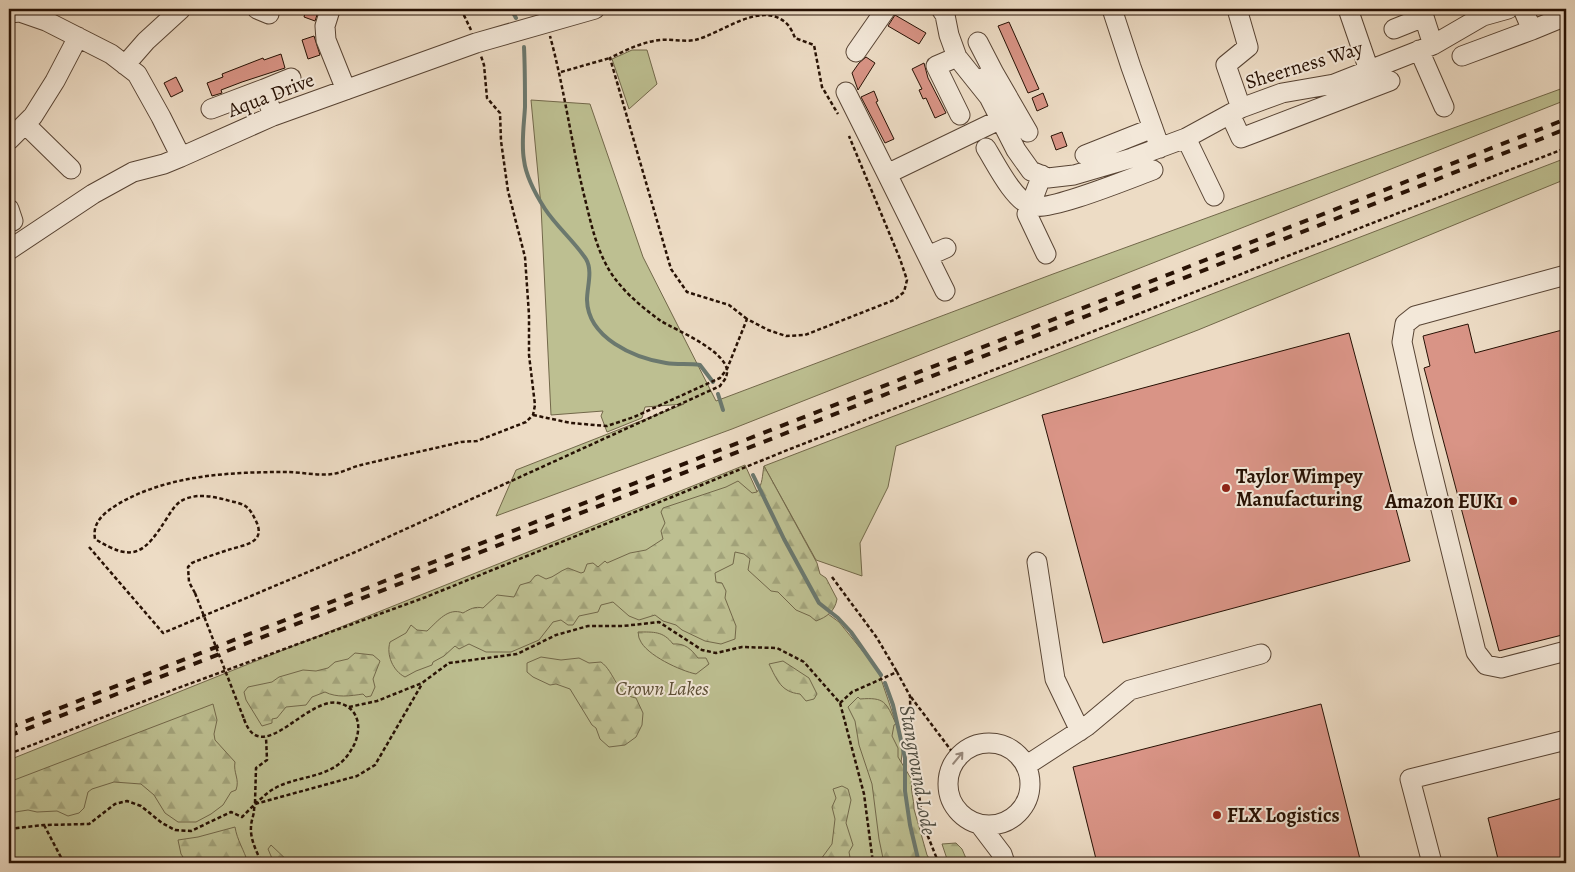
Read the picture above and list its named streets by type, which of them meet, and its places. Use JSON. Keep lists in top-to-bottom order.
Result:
{
  "streets": {
    "street": ["Sheerness Way", "Aqua Drive"]
  },
  "water": ["Stanground Lode"],
  "parks": ["Crown Lakes"],
  "places": ["Taylor Wimpey Manufacturing", "Amazon EUK1", "FLX Logistics"]
}
